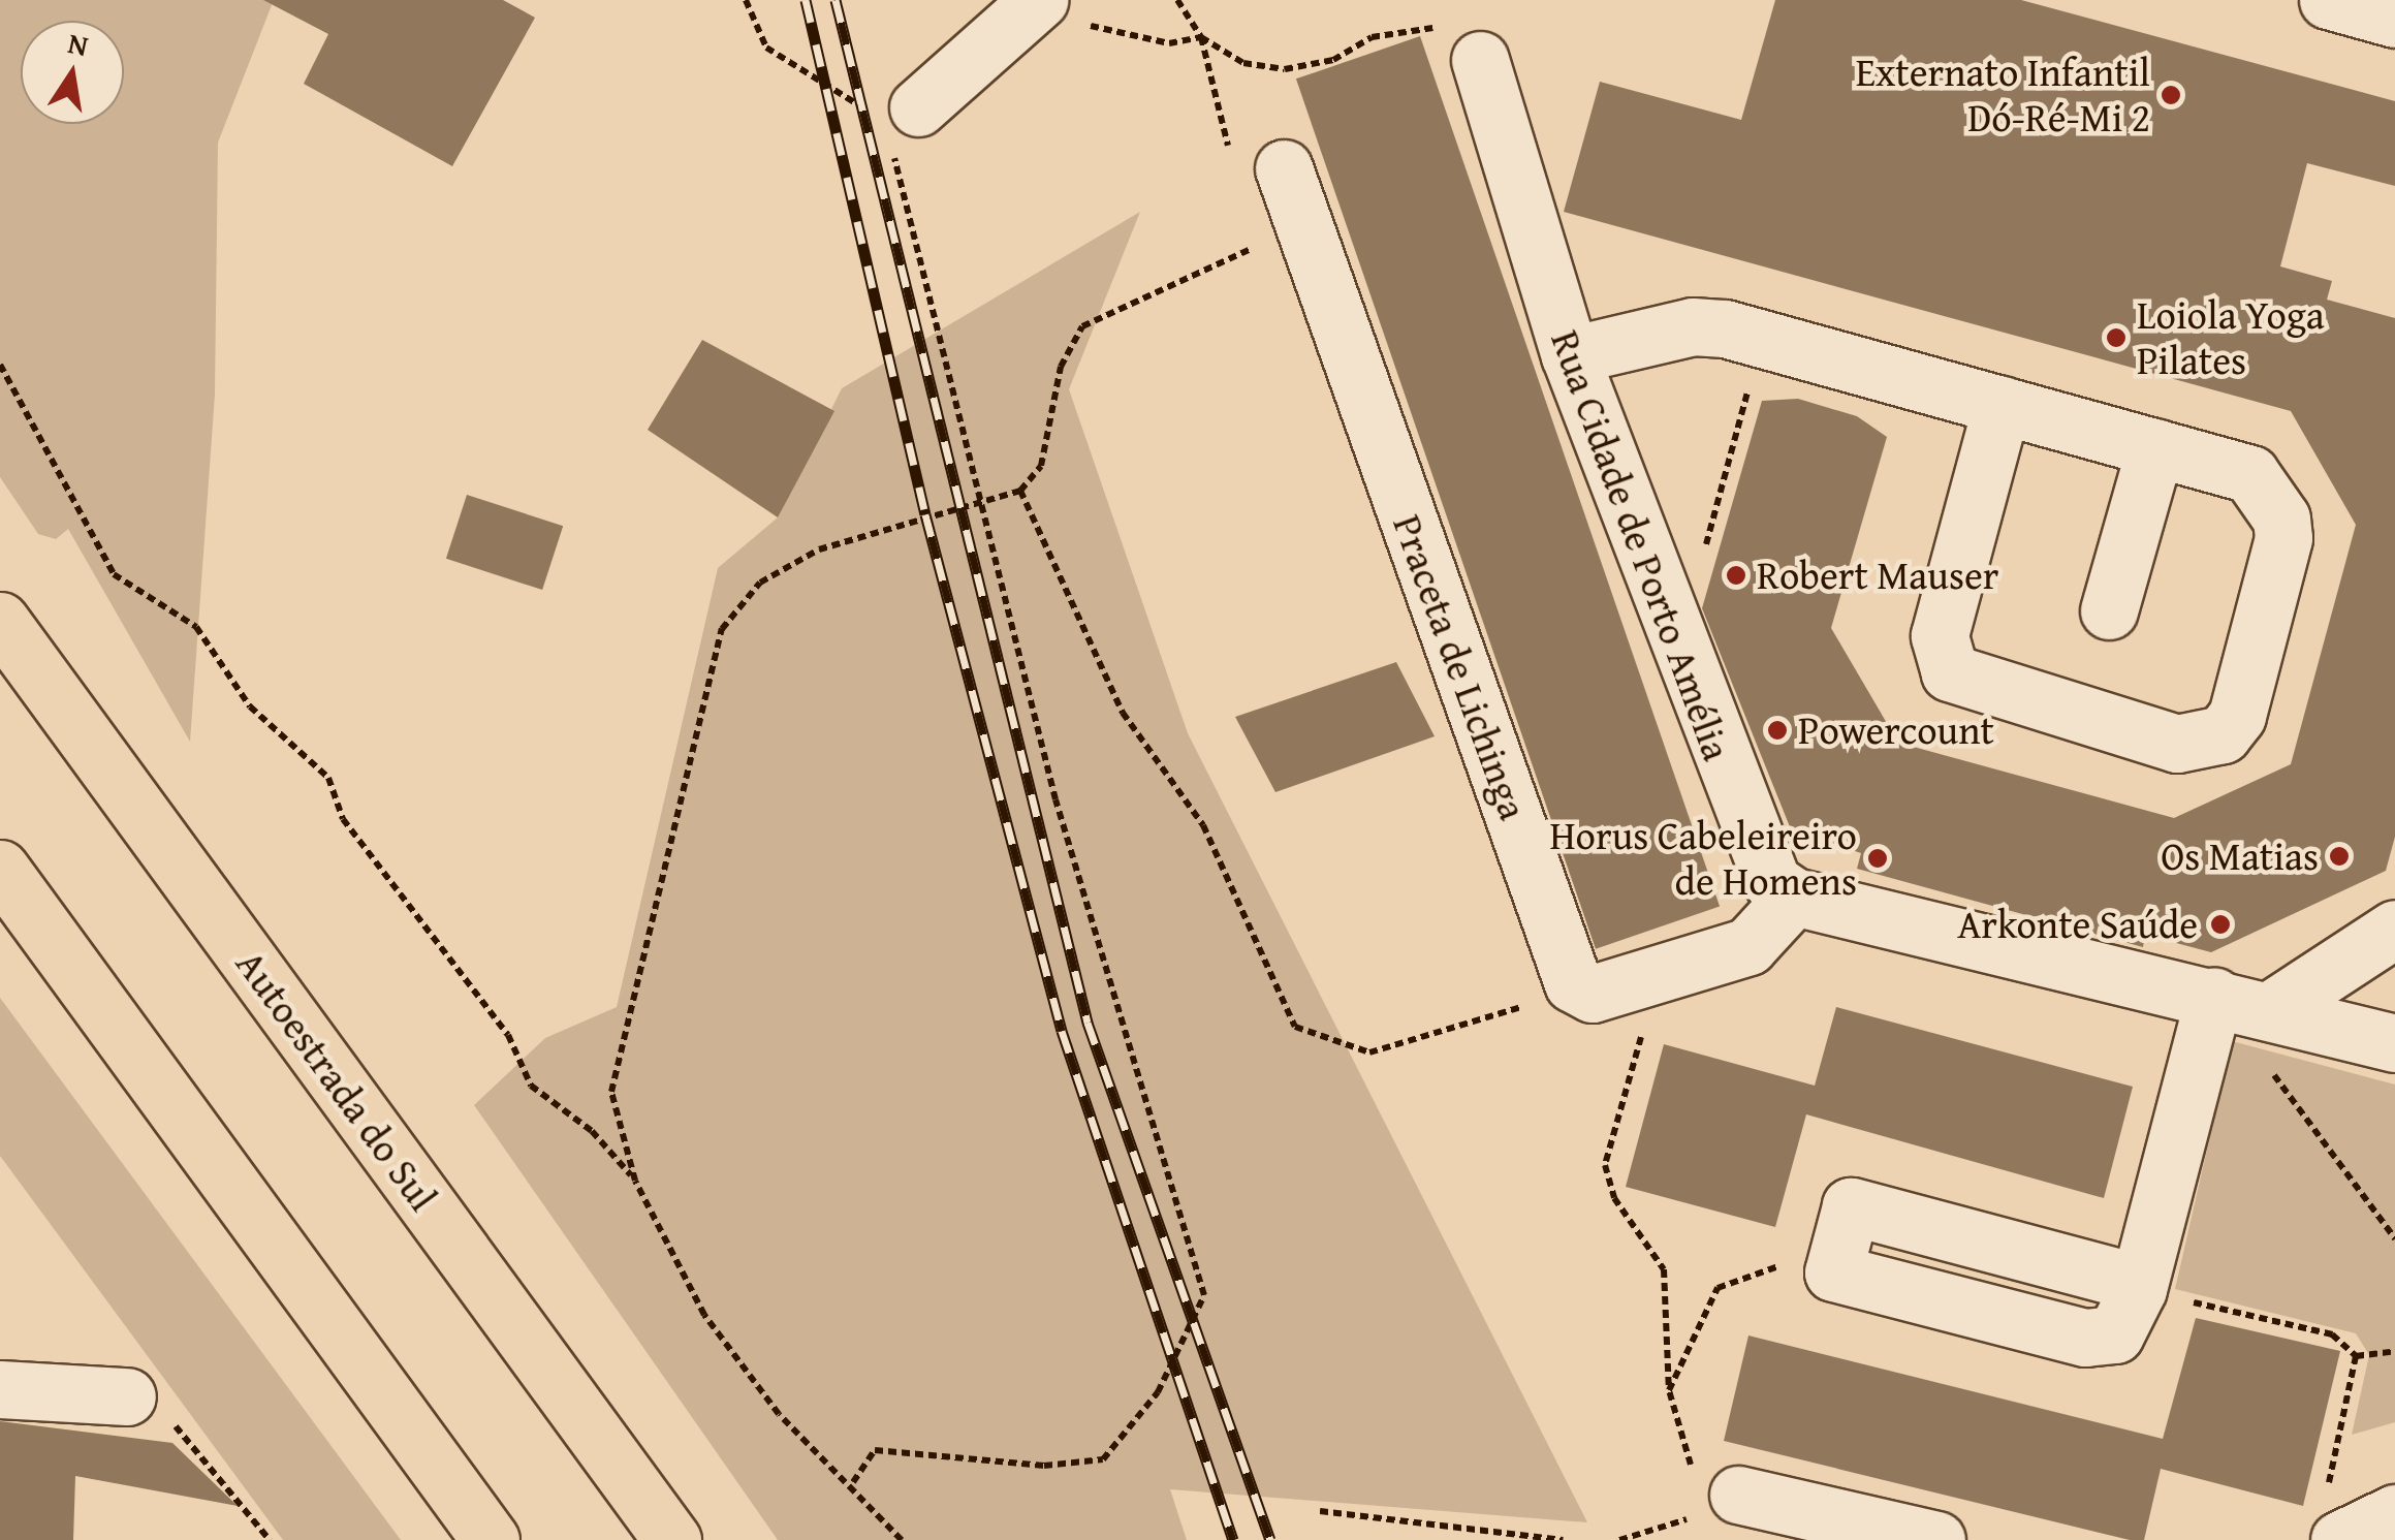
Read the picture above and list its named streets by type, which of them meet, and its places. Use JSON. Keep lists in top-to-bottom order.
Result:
{
  "streets": {
    "highway": ["Autoestrada do Sul"],
    "street": ["Rua Cidade de Porto Amélia", "Praceta de Lichinga"]
  },
  "places": [
    "Externato Infantil Dó-Ré-Mi 2",
    "Loiola Yoga Pilates",
    "Robert Mauser",
    "Powercount",
    "Os Matias",
    "Horus Cabeleireiro de Homens",
    "Arkonte Saúde"
  ],
  "north": "top"
}
